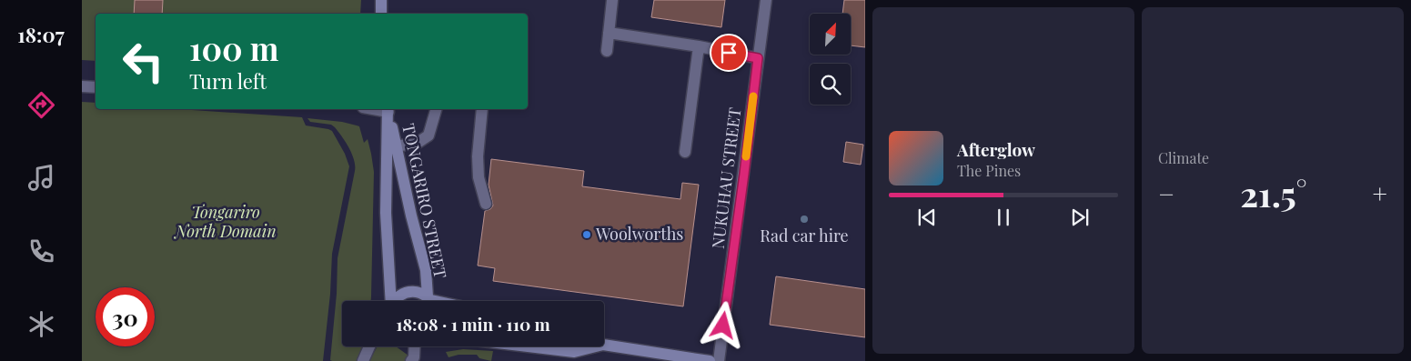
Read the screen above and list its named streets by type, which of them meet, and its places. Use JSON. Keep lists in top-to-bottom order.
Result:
{
  "streets": {
    "main road": ["TONGARIRO STREET"],
    "street": ["NUKUHAU STREET"]
  },
  "parks": ["Tongariro North Domain"],
  "places": ["Rad car hire", "Woolworths"],
  "north": "top right",
  "page": {
    "tabs": "18:07",
    "tile": "Climate",
    "turn": ["100 m", "Turn left"],
    "song": ["Afterglow", "The Pines"],
    "heat": ["−", "21.5°", "+"],
    "limit": "30",
    "trip": "18:08 · 1 min · 110 m"
  }
}
